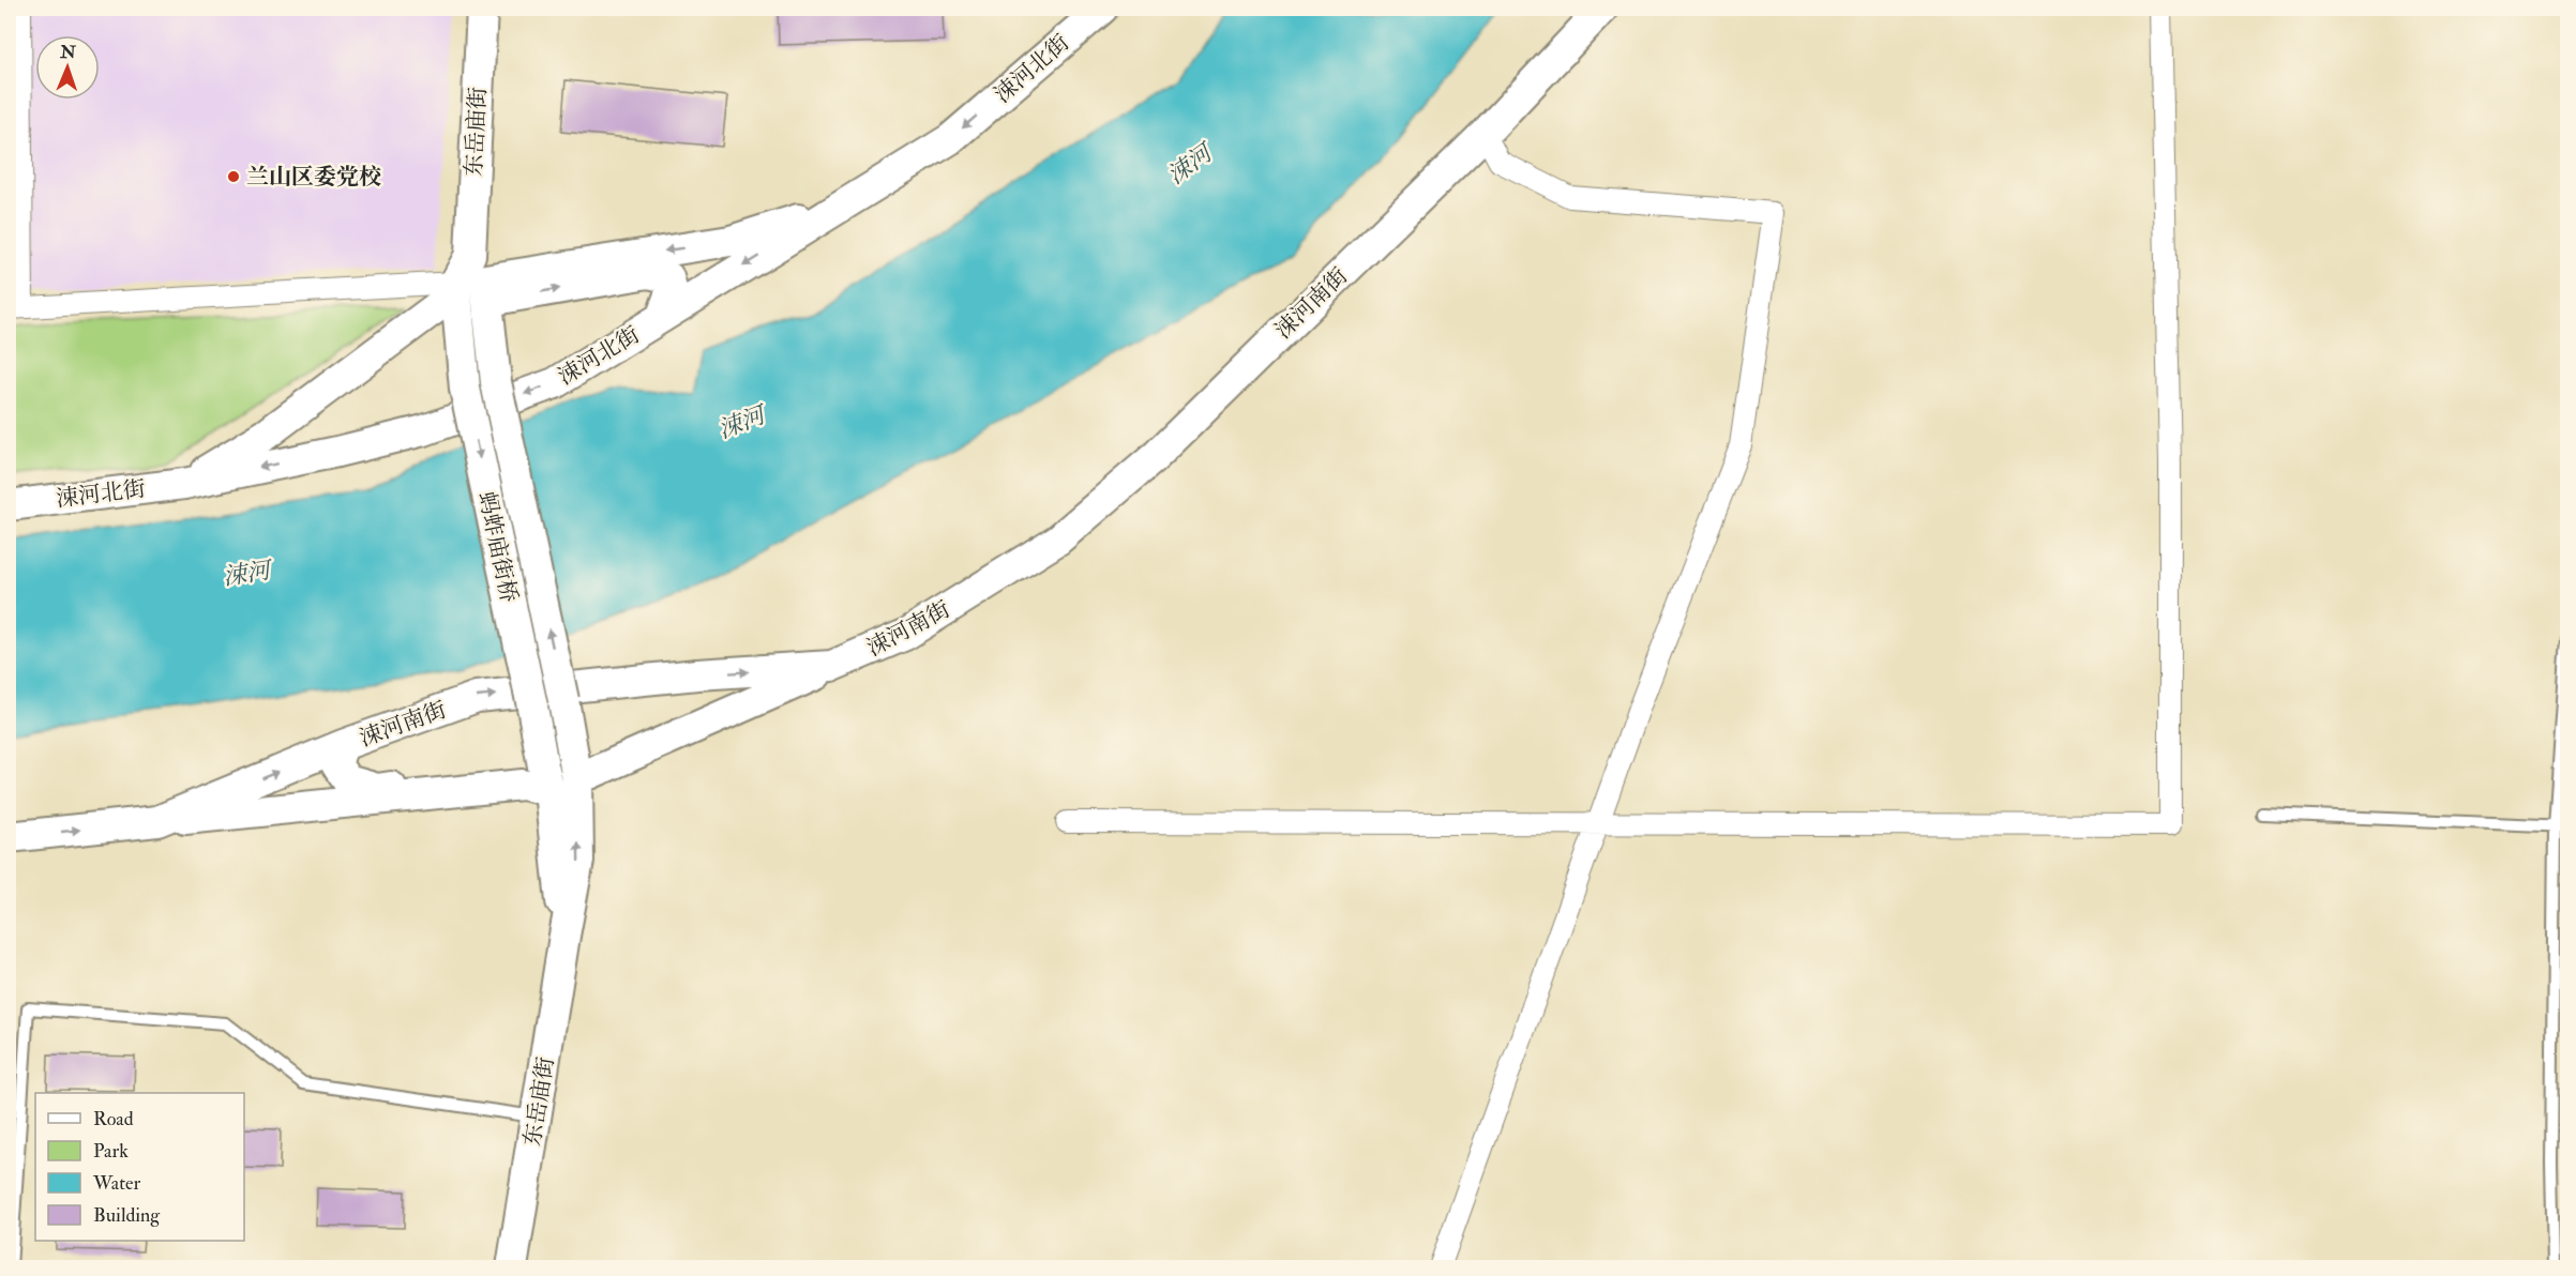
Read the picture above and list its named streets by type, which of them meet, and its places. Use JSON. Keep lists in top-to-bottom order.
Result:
{
  "streets": {
    "main road": [
      "涑河北街",
      "东岳庙街",
      "涑河南街",
      "蚂蚱庙街桥"
    ]
  },
  "crossings": [
    ["东岳庙街", "蚂蚱庙街桥"]
  ],
  "one_way": ["蚂蚱庙街桥"],
  "water": ["涑河"],
  "places": ["兰山区委党校"],
  "legend": [
    "Road",
    "Park",
    "Water",
    "Building"
  ],
  "north": "top"
}
